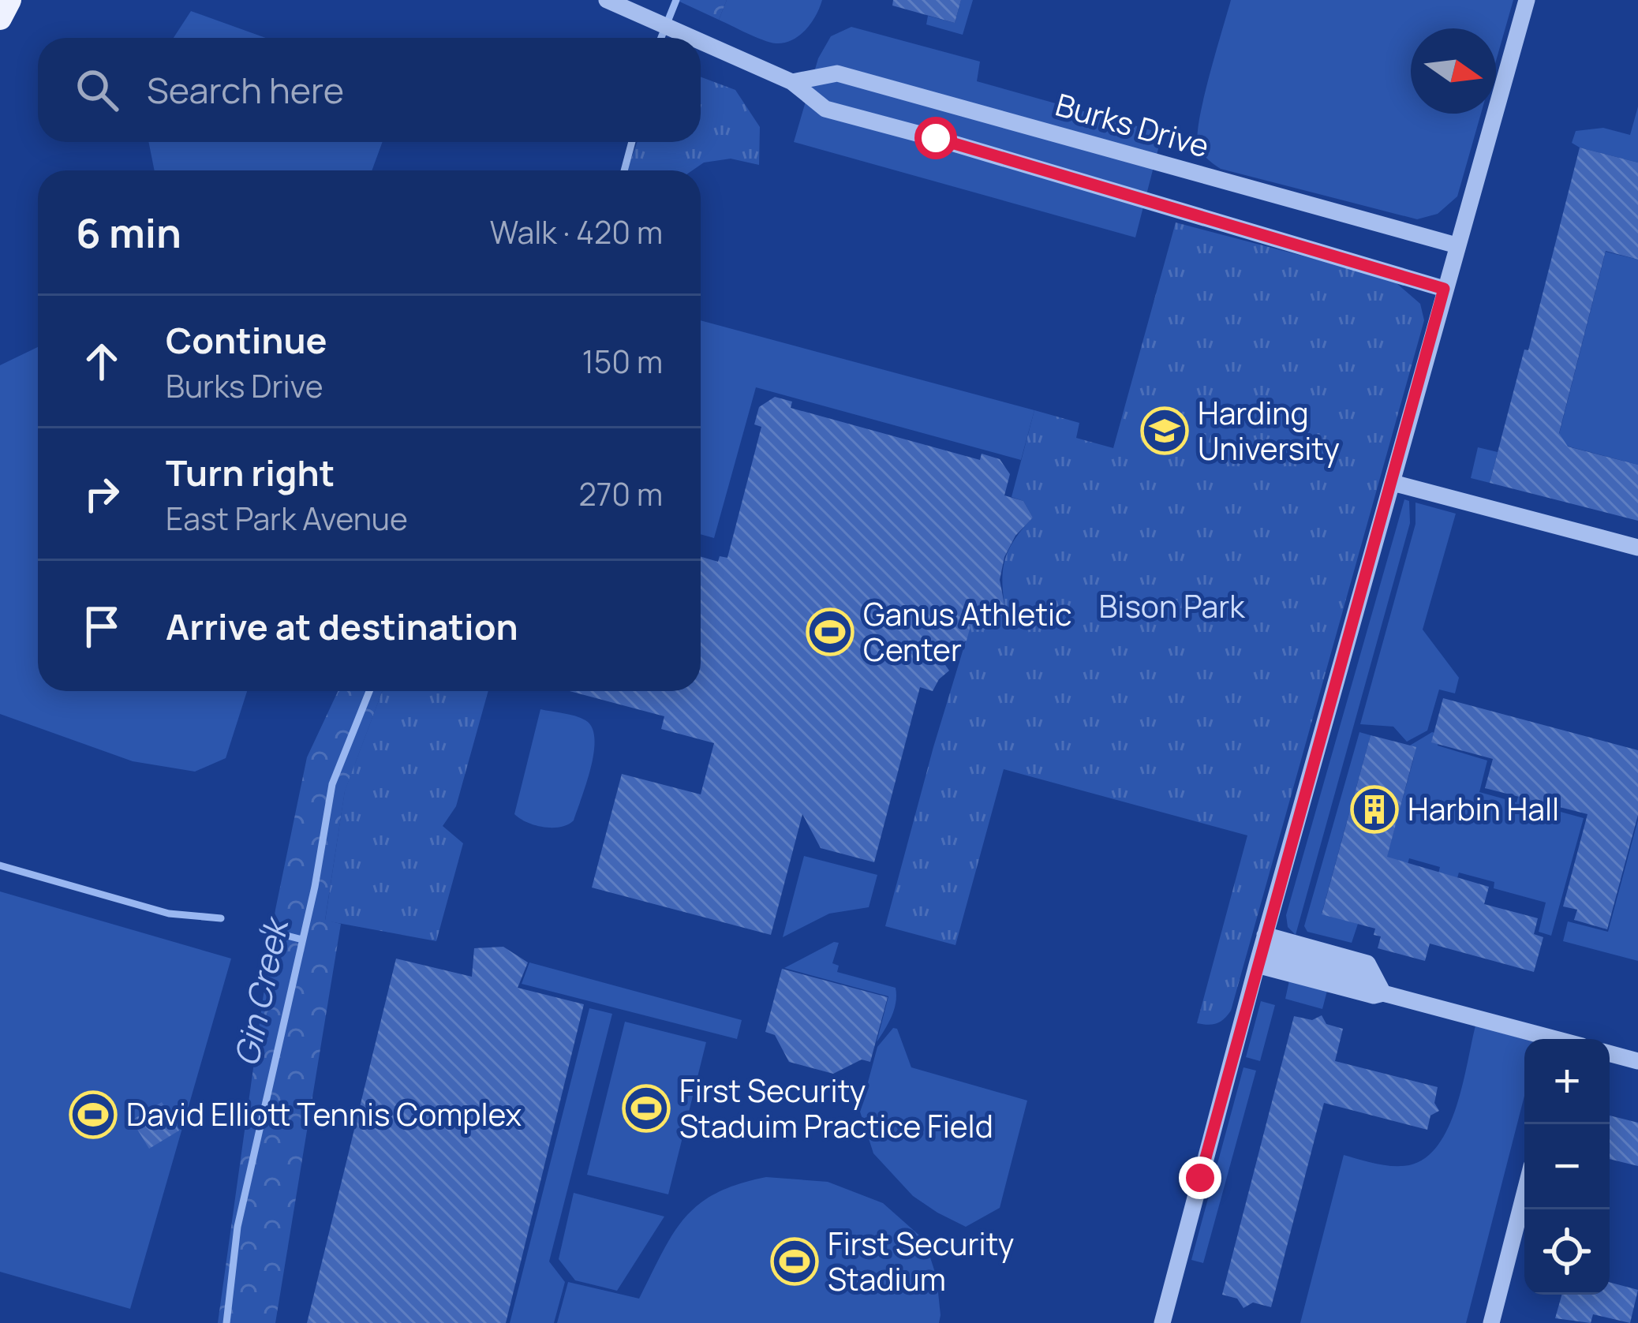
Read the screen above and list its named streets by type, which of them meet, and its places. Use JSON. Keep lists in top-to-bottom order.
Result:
{
  "streets": {
    "street": ["Burks Drive"]
  },
  "water": ["Gin Creek"],
  "parks": ["Bison Park"],
  "places": {
    "school or university": ["Harding University"],
    "sports": [
      "Ganus Athletic Center",
      "First Security Staduim Practice Field",
      "David Elliott Tennis Complex",
      "First Security Stadium"
    ],
    "building": ["Harbin Hall"]
  },
  "north": "right",
  "page": {
    "search": "Search here",
    "heading": ["6 min", "Walk · 420 m"],
    "list": [
      ["Continue", "Burks Drive", "150 m"],
      ["Turn right", "East Park Avenue", "270 m"],
      "Arrive at destination"
    ],
    "map_buttons": ["+", "−"]
  }
}
